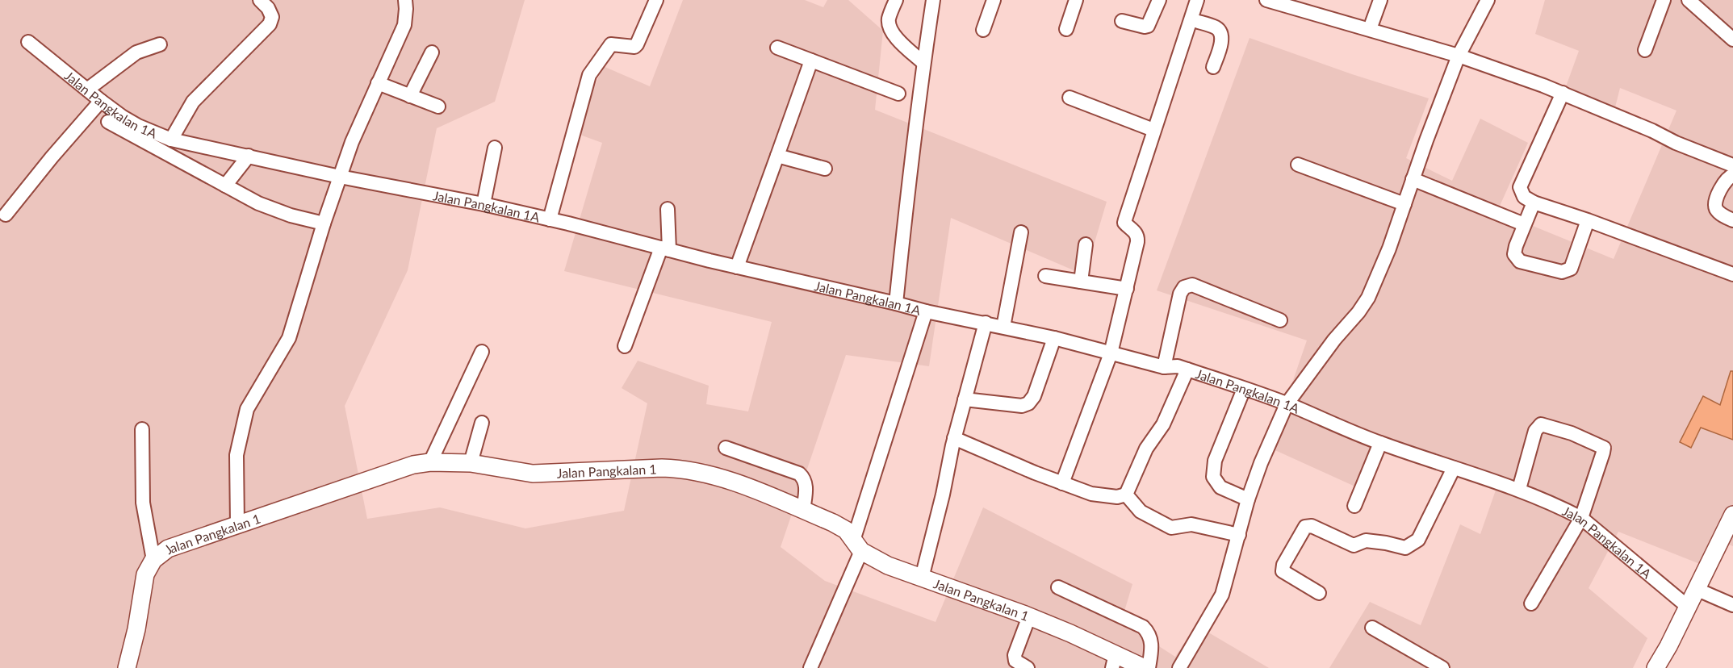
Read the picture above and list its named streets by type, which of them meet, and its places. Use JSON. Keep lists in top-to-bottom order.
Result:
{
  "streets": {
    "main road": ["Jalan Pangkalan 1"],
    "street": ["Jalan Pangkalan 1A"]
  }
}
